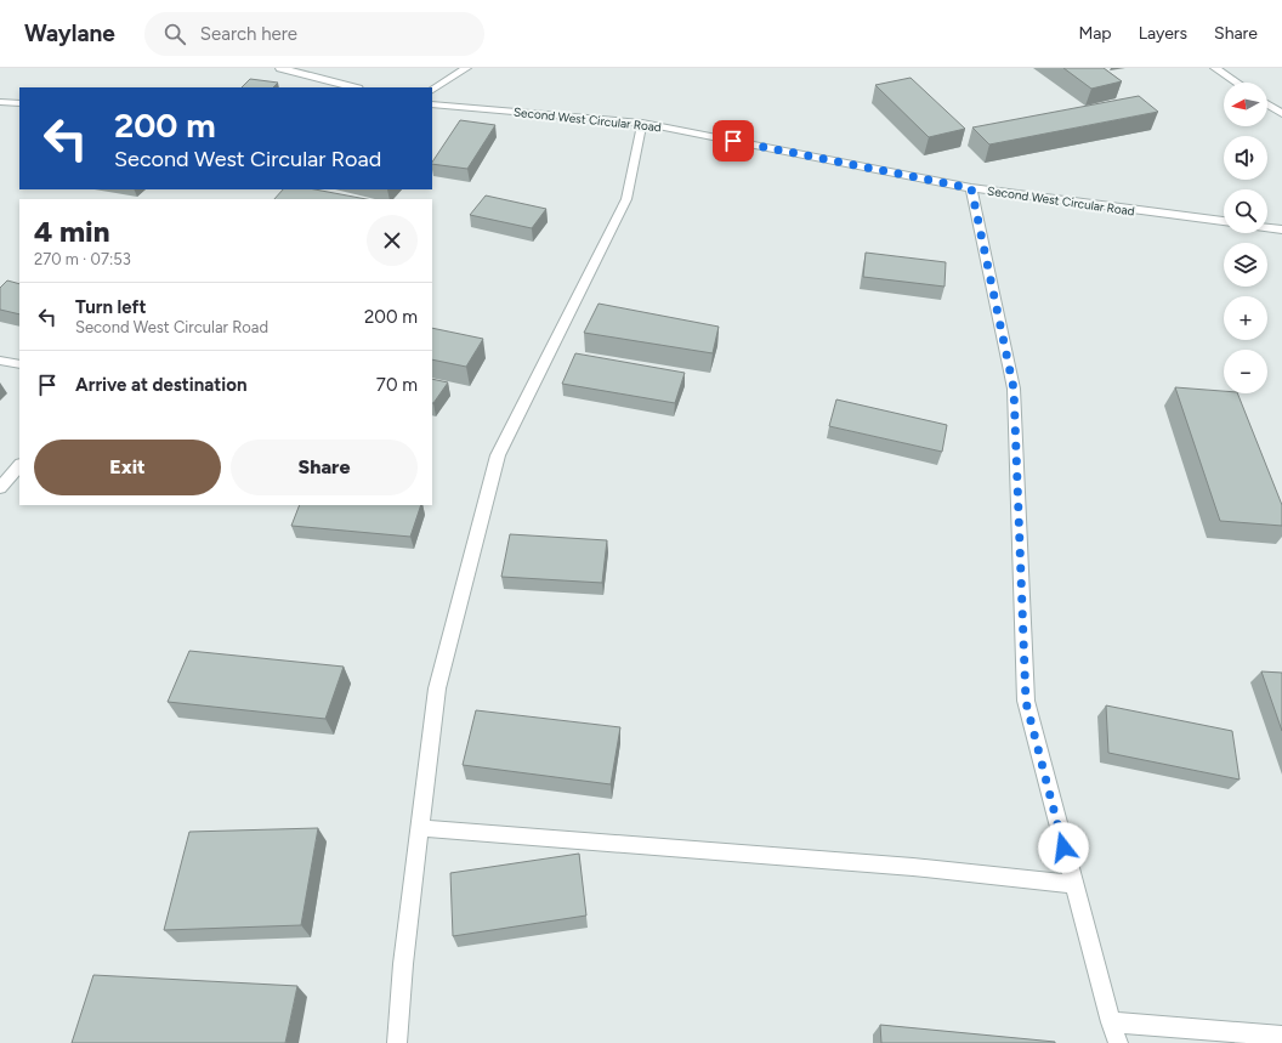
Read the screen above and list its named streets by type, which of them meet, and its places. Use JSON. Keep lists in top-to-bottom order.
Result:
{
  "streets": {
    "street": ["Second West Circular Road"]
  },
  "north": "left",
  "page": {
    "header": "Waylane",
    "search": "Search here",
    "nav": ["Map", "Layers", "Share"],
    "map_buttons": ["+", "−"],
    "turn": ["200 m", "Second West Circular Road"],
    "heading": ["4 min", "270 m · 07:53"],
    "list": [
      {
        "name": "Turn left",
        "note": "Second West Circular Road",
        "value": "200 m"
      },
      {
        "name": "Arrive at destination",
        "value": "70 m"
      }
    ],
    "buttons": ["Exit", "Share"]
  }
}
